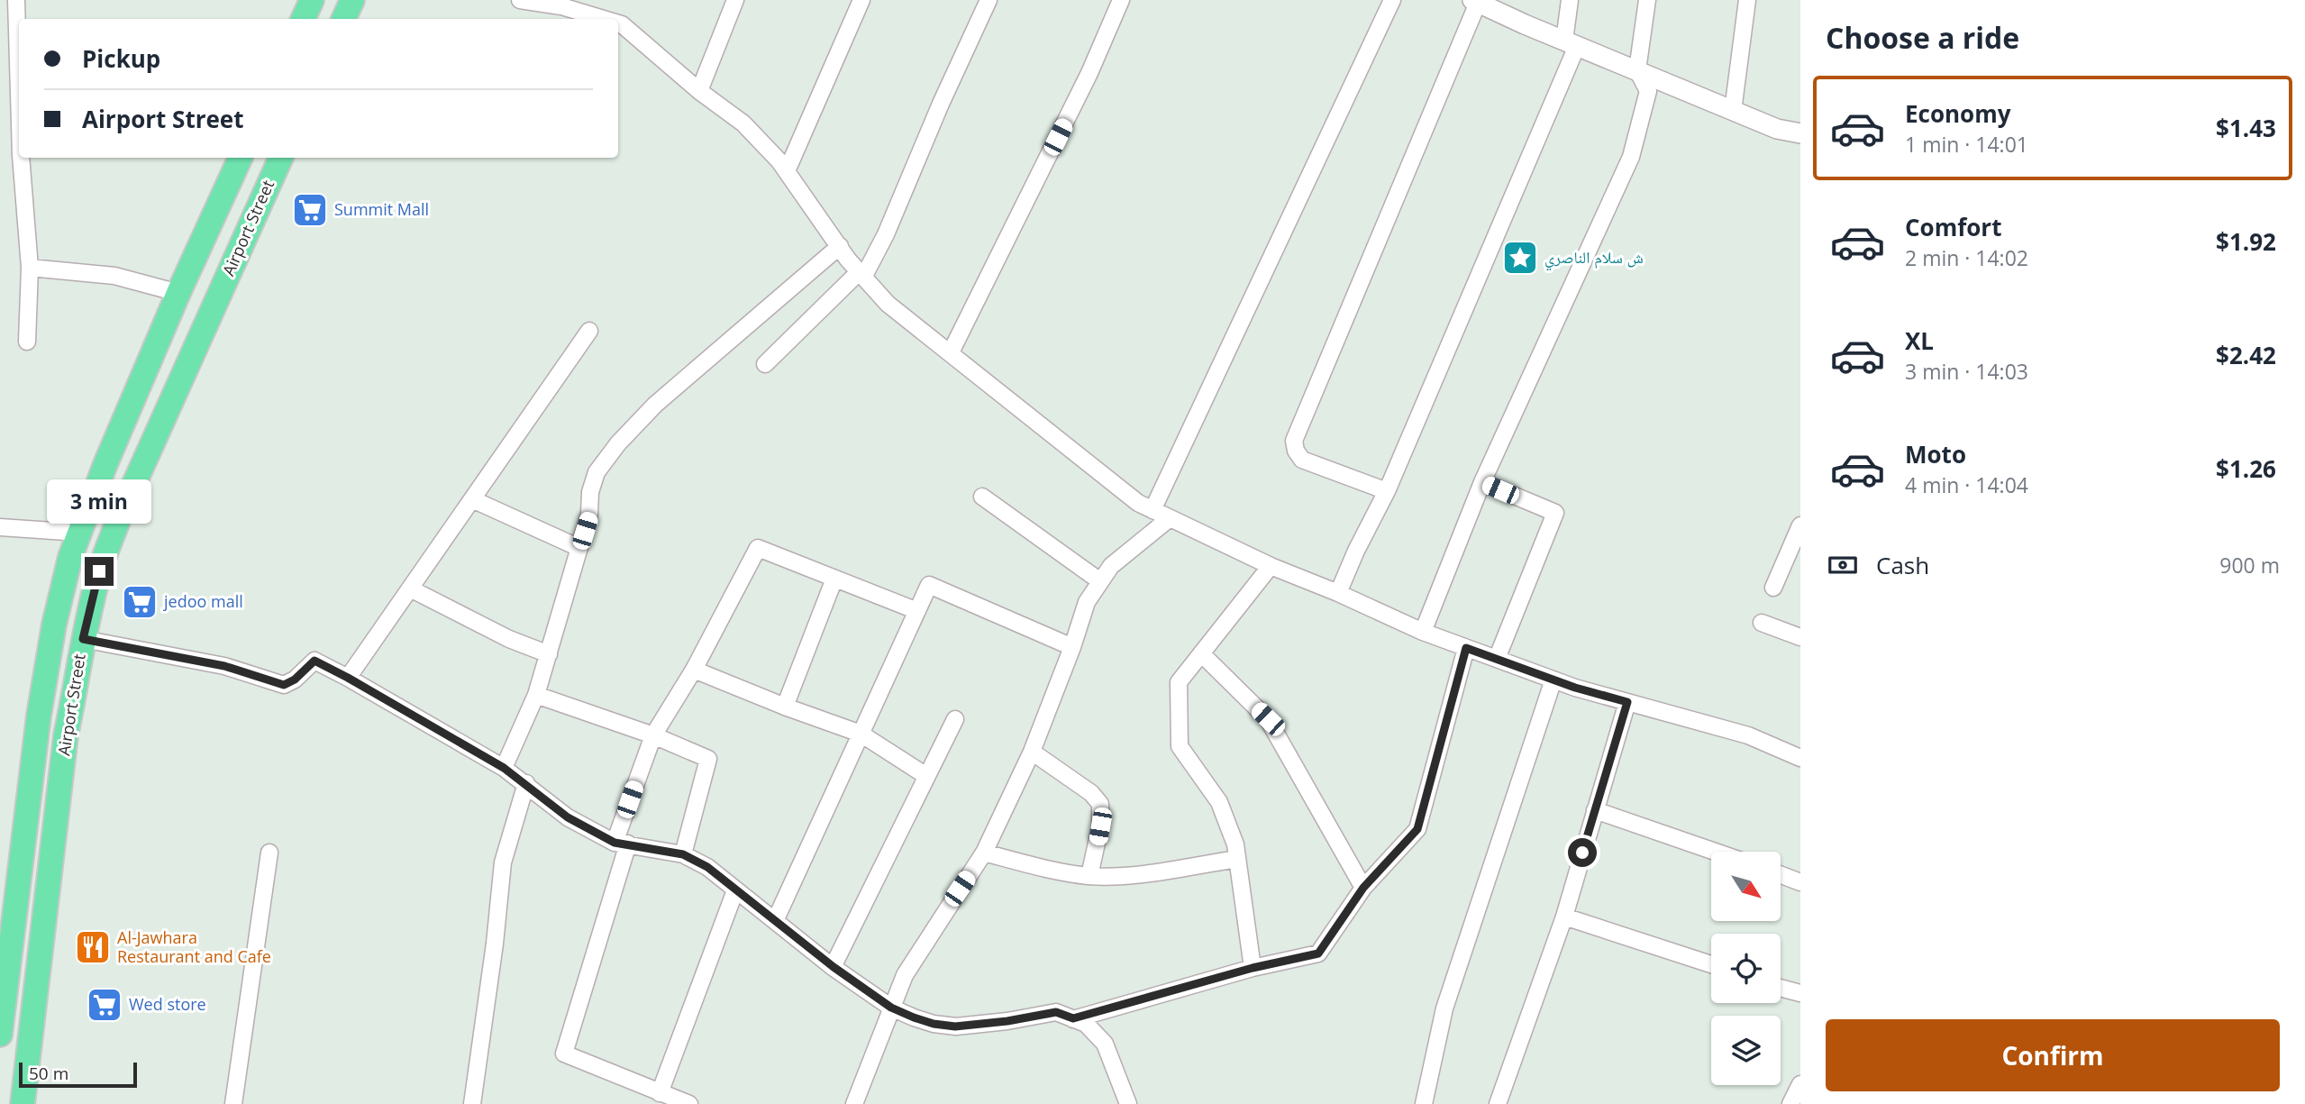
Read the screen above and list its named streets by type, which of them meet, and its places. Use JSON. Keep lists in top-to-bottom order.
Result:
{
  "streets": {
    "main road": ["Airport Street"]
  },
  "places": {
    "supermarket": ["Summit Mall", "jedoo mall", "Wed store"],
    "place": ["ش سلام الناصري"],
    "restaurant": ["Al-Jawhara Restaurant and Cafe"]
  },
  "scale_bar": "50 m",
  "north": "bottom right",
  "page": {
    "heading": "Choose a ride",
    "banner": ["Pickup", "Airport Street"],
    "list": [
      {
        "name": "Economy",
        "note": "1 min · 14:01",
        "value": "$1.43"
      },
      {
        "name": "Comfort",
        "note": "2 min · 14:02",
        "value": "$1.92"
      },
      {
        "name": "XL",
        "note": "3 min · 14:03",
        "value": "$2.42"
      },
      {
        "name": "Moto",
        "note": "4 min · 14:04",
        "value": "$1.26"
      }
    ],
    "bubble": "3 min",
    "pay": ["Cash", "900 m"],
    "buttons": "Confirm",
    "scale": "50 m"
  }
}
